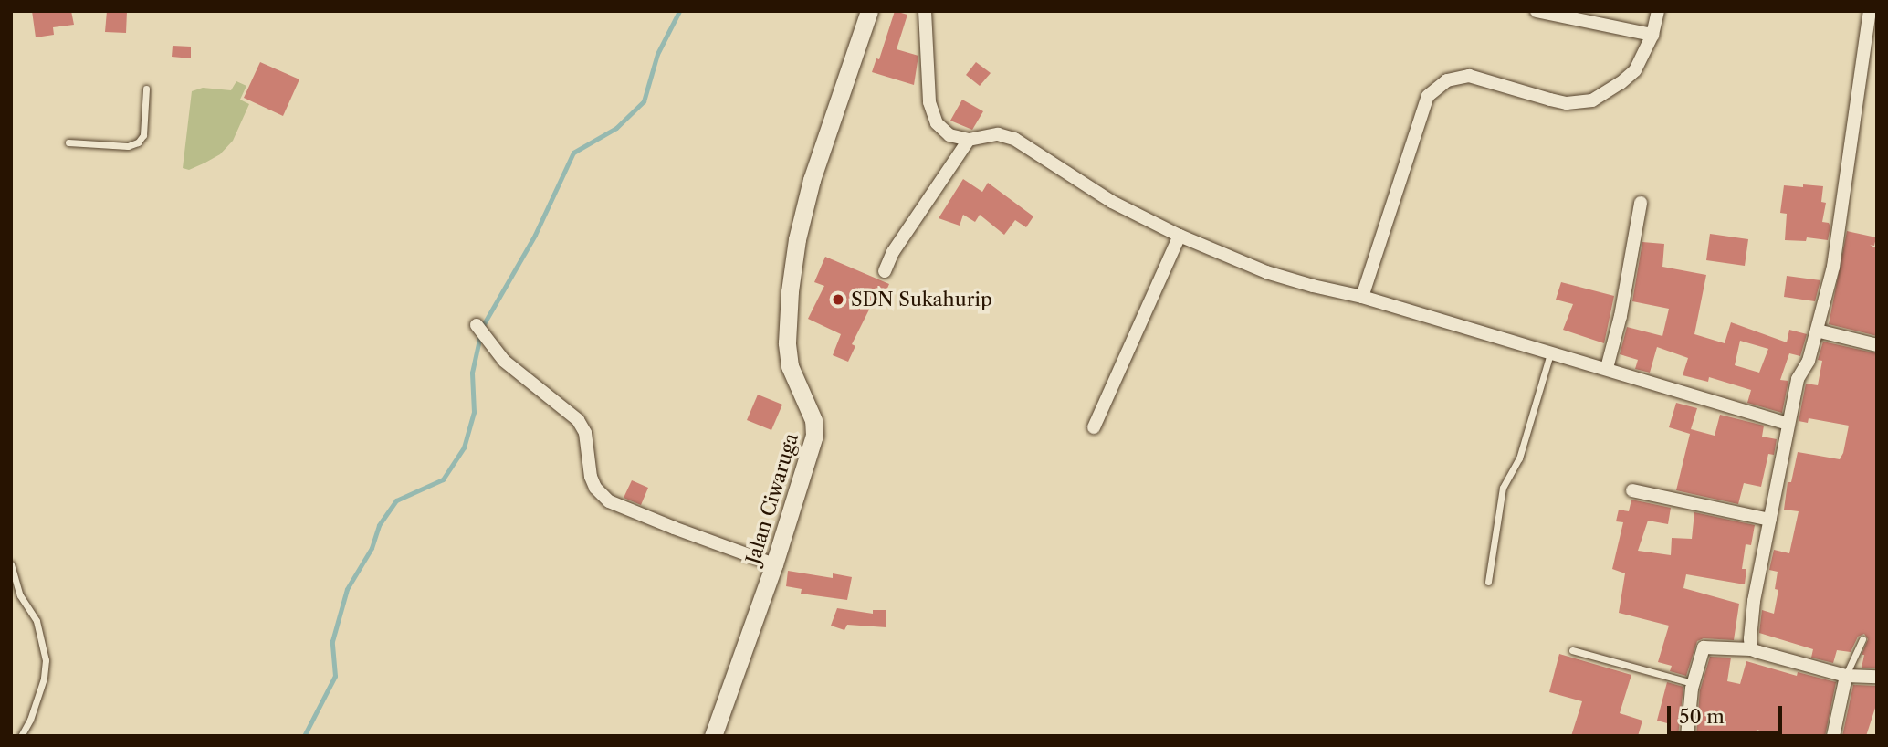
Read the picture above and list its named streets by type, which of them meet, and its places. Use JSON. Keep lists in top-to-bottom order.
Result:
{
  "streets": {
    "street": ["Jalan Ciwaruga"]
  },
  "places": ["SDN Sukahurip"],
  "scale_bar": "50 m"
}
